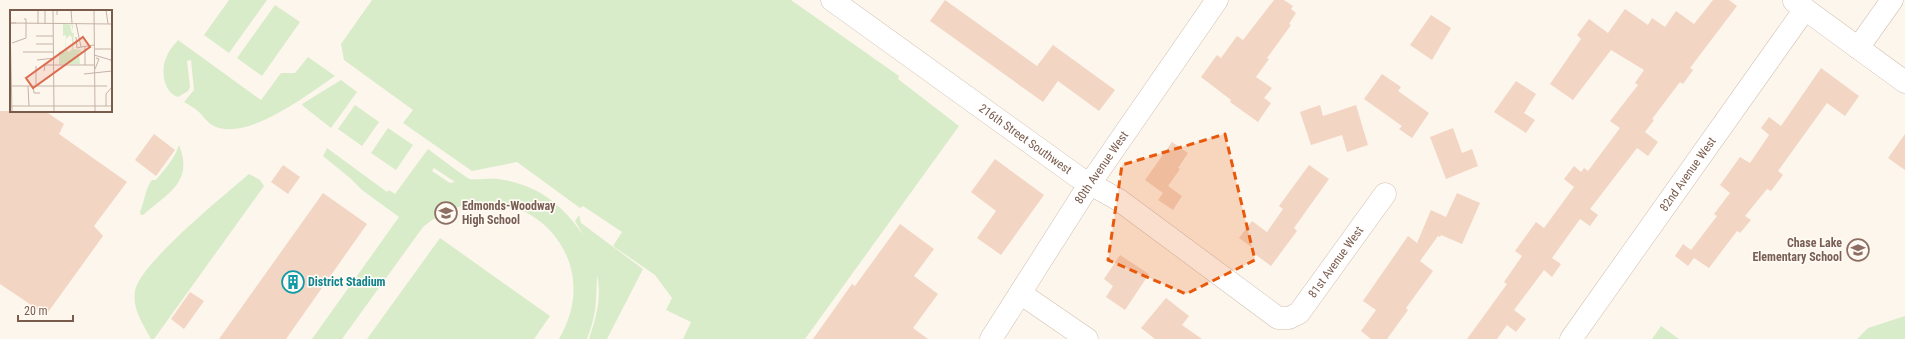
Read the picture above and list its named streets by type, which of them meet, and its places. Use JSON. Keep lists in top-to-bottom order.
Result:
{
  "streets": {
    "street": [
      "216th Street Southwest",
      "80th Avenue West",
      "82nd Avenue West",
      "81st Avenue West"
    ]
  },
  "crossings": [
    ["216th Street Southwest", "80th Avenue West"],
    ["216th Street Southwest", "81st Avenue West"]
  ],
  "places": {
    "school or university": ["Edmonds-Woodway High School", "Chase Lake Elementary School"],
    "building": ["District Stadium"]
  },
  "scale_bar": "20 m"
}
